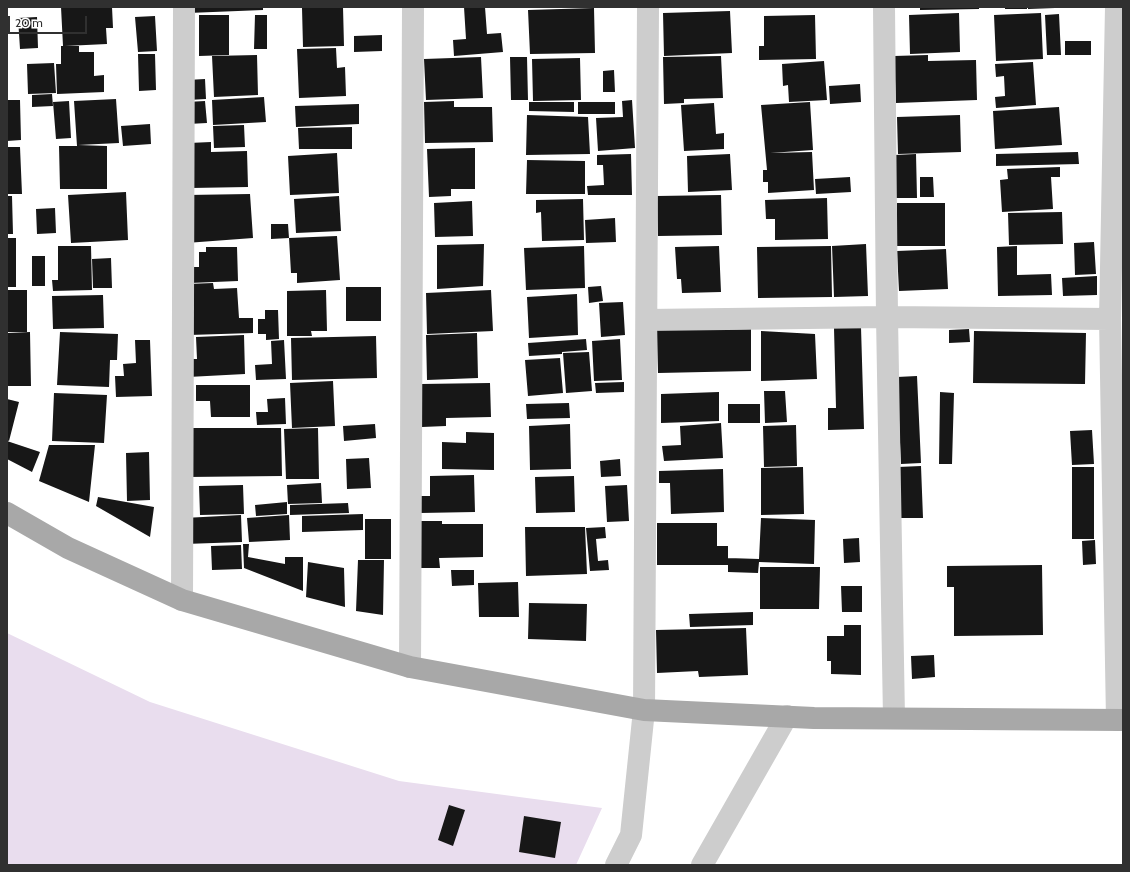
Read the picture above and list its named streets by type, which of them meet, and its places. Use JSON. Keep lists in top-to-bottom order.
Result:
{
  "scale_bar": "20 m"
}
